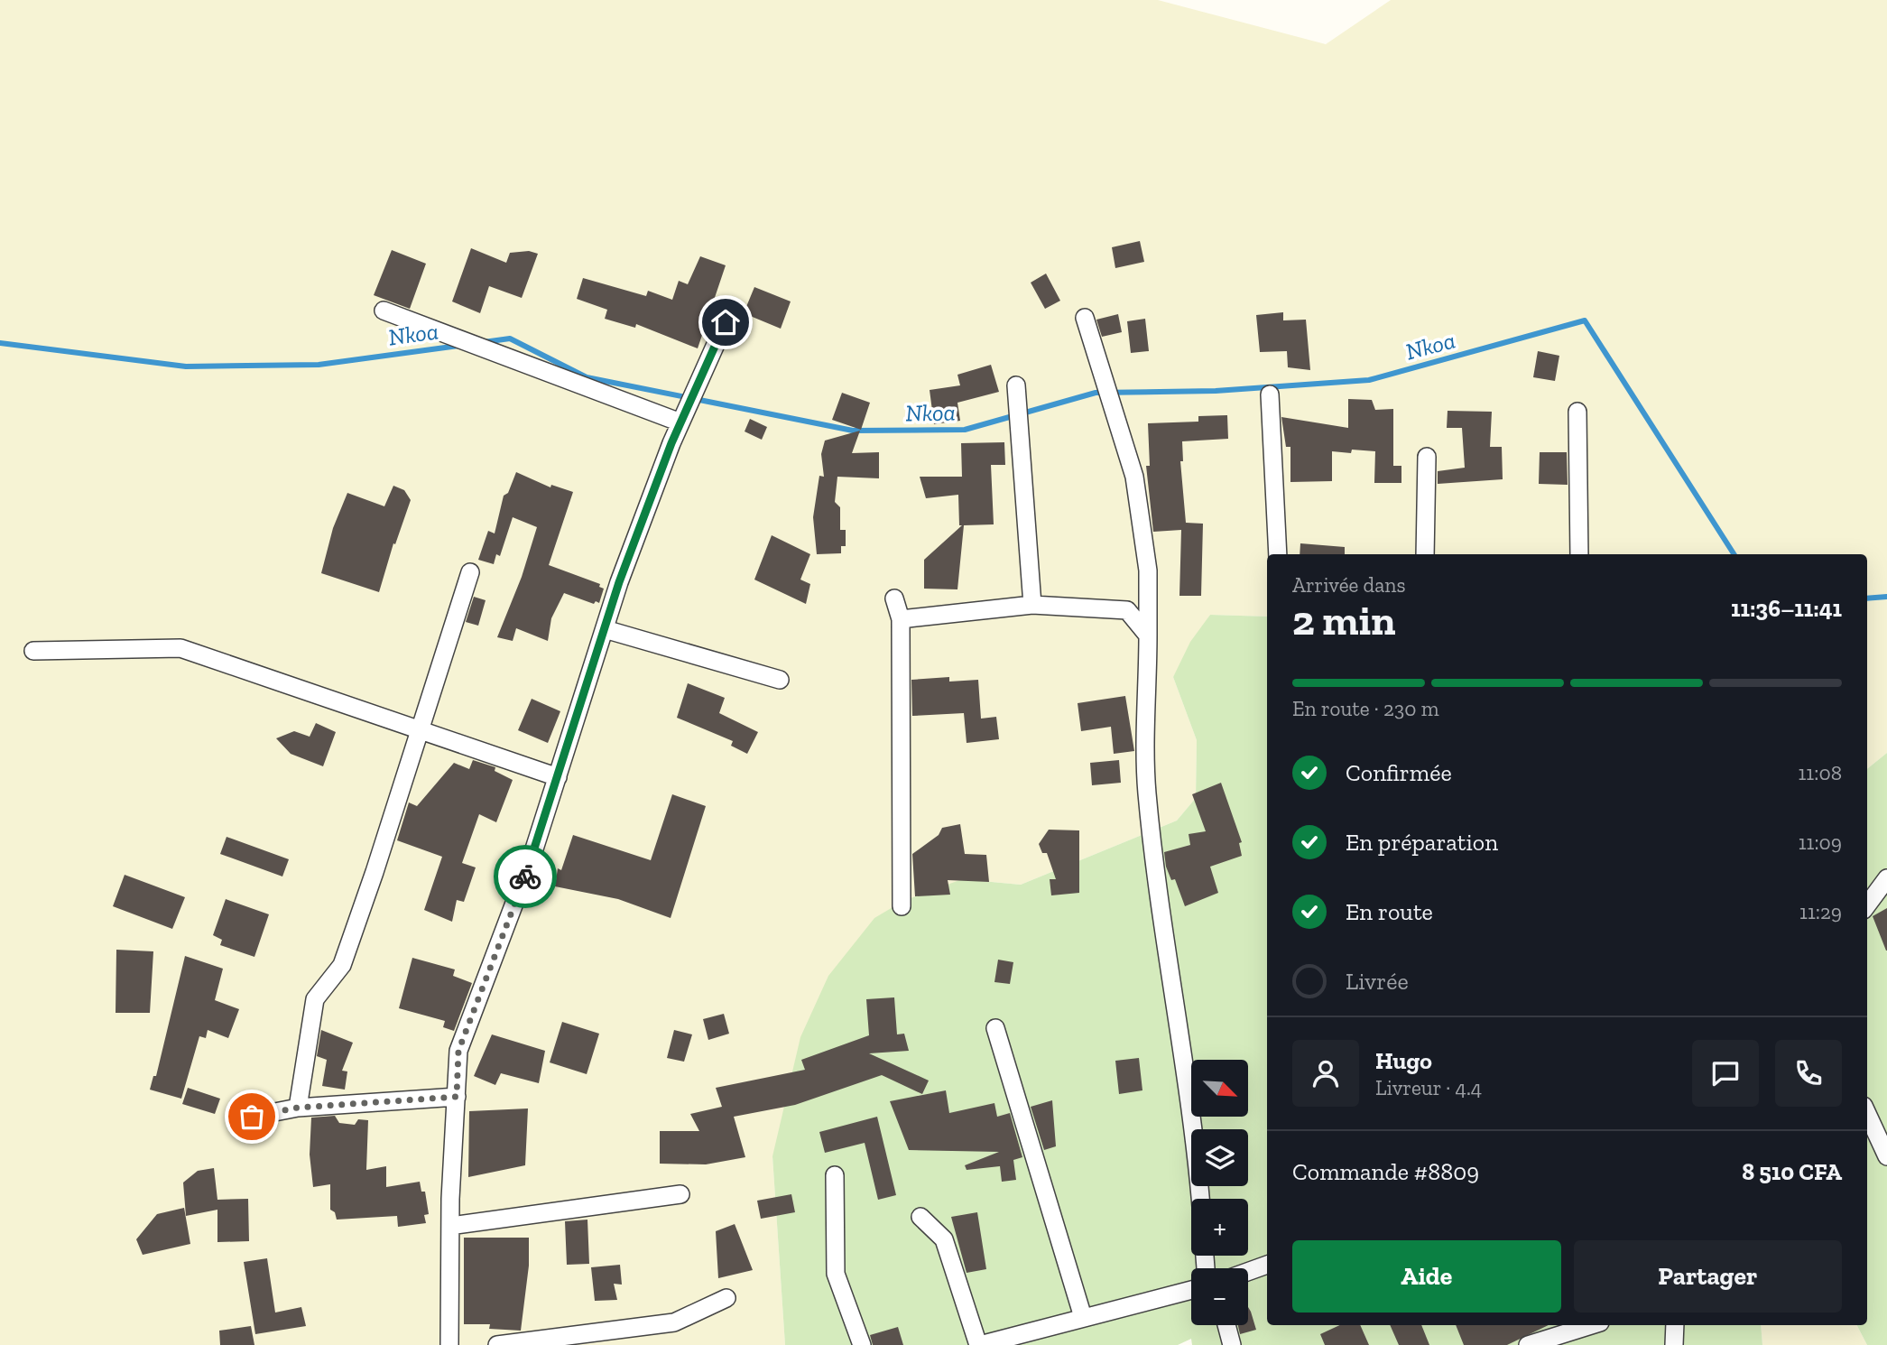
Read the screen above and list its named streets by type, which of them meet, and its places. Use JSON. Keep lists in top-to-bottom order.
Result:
{
  "water": ["Nkoa"],
  "north": "bottom right",
  "page": {
    "heading": ["2 min", "Arrivée dans", "11:36–11:41"],
    "panel": [
      "Hugo",
      "Livreur · 4.4",
      "Commande #8809",
      "8 510 CFA"
    ],
    "bar": "En route · 230 m",
    "list": [
      ["Confirmée", "11:08"],
      ["En préparation", "11:09"],
      ["En route", "11:29"],
      "Livrée"
    ],
    "map_buttons": ["+", "−"],
    "buttons": ["Aide", "Partager"]
  }
}
